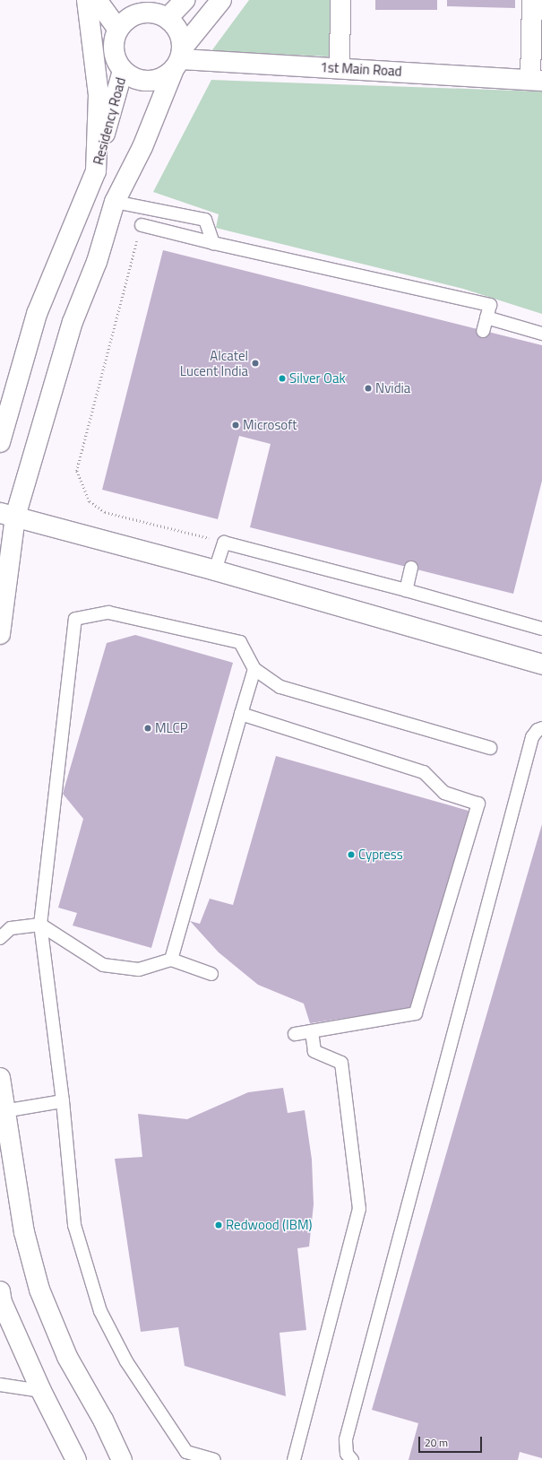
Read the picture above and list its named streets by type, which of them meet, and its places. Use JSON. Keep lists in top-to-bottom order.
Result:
{
  "streets": {
    "street": ["1st Main Road", "Residency Road"]
  },
  "crossings": [
    ["1st Main Road", "Residency Road"]
  ],
  "places": [
    "Alcatel Lucent India",
    "Silver Oak",
    "Nvidia",
    "Microsoft",
    "MLCP",
    "Cypress",
    "Redwood (IBM)"
  ],
  "scale_bar": "20 m"
}
